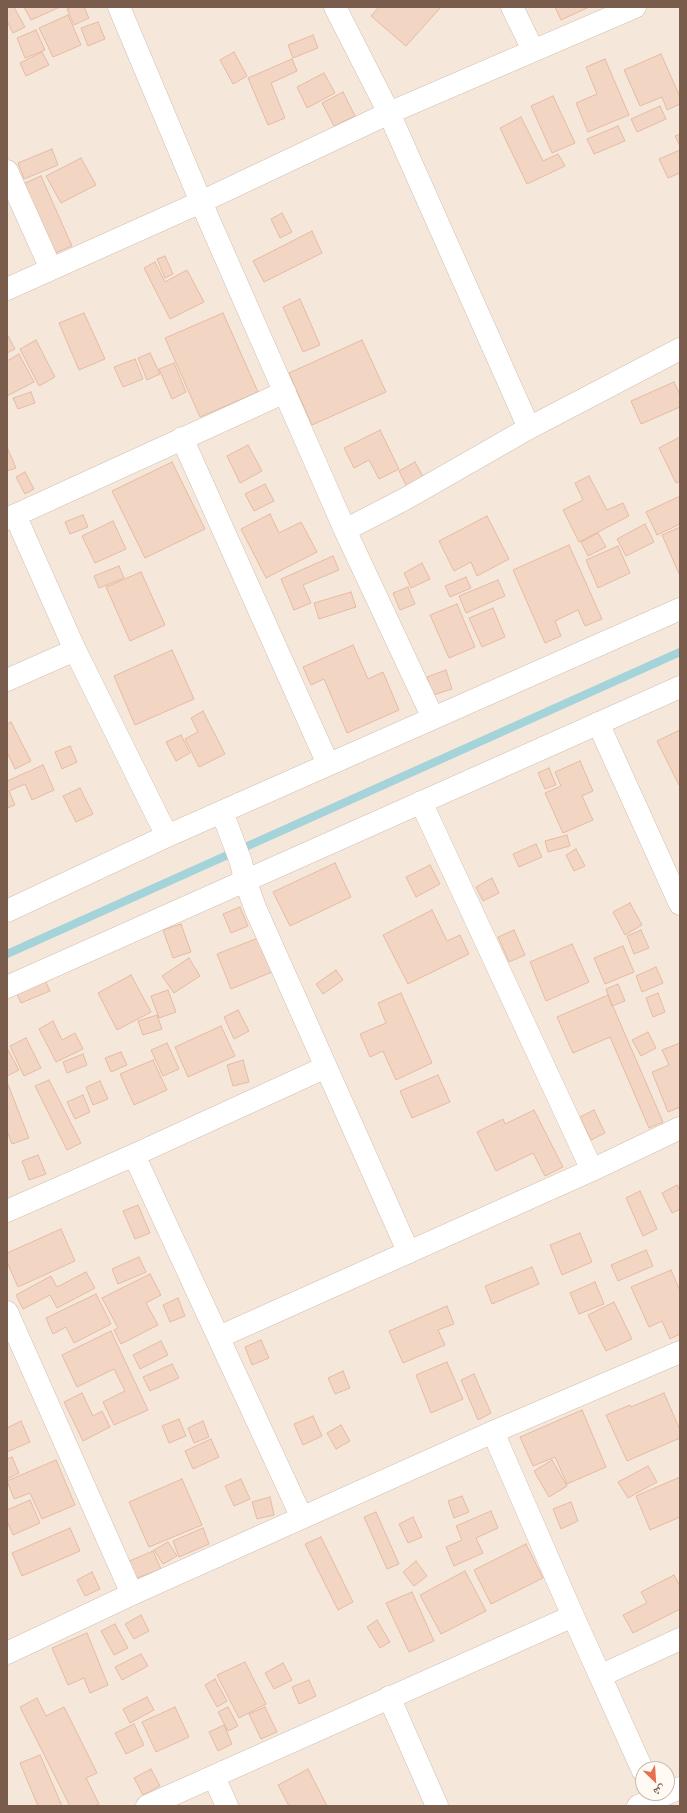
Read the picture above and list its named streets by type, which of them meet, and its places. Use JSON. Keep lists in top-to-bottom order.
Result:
{
  "north": "bottom right"
}
